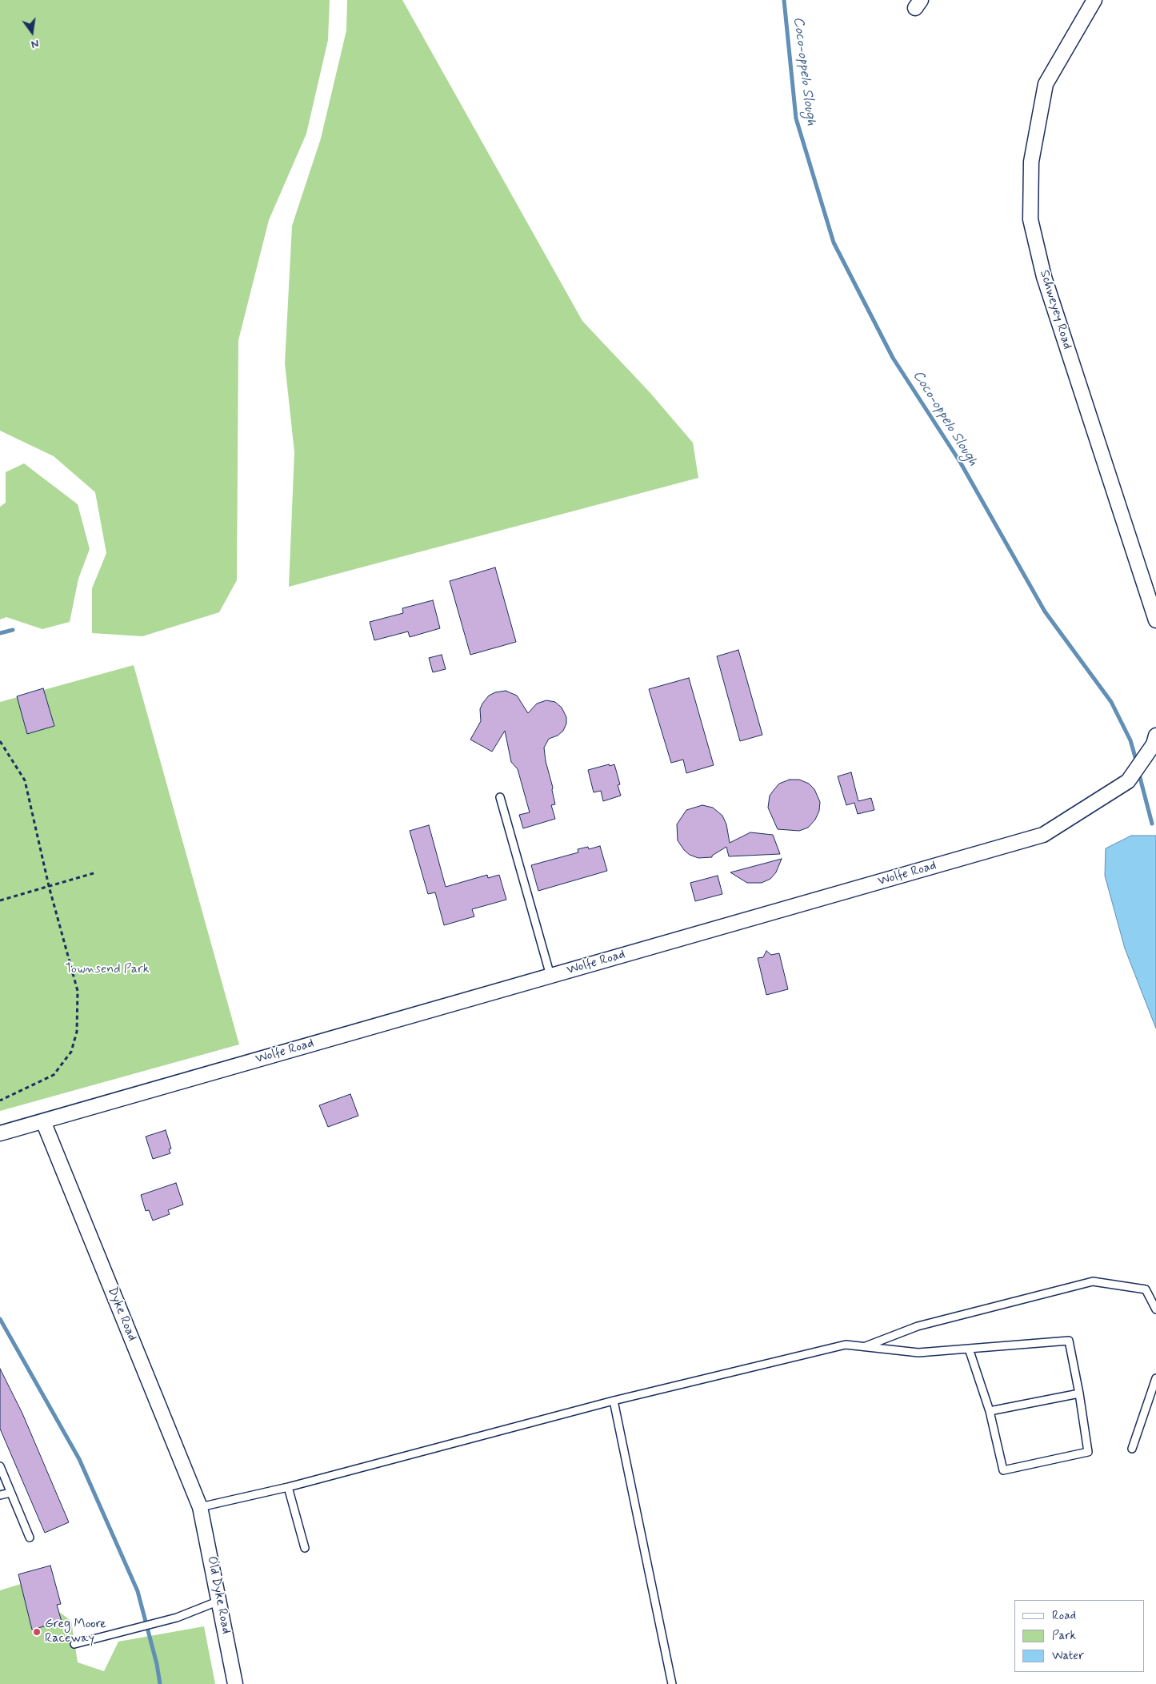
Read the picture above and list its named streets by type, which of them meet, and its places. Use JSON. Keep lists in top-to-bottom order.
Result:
{
  "streets": {
    "street": [
      "Schweyey Road",
      "Wolfe Road",
      "Dyke Road",
      "Old Dyke Road"
    ]
  },
  "crossings": [
    ["Wolfe Road", "Dyke Road"],
    ["Dyke Road", "Old Dyke Road"]
  ],
  "water": ["Coco-oppelo Slough"],
  "parks": ["Townsend Park"],
  "places": ["Greg Moore Raceway"],
  "legend": ["Road", "Park", "Water"],
  "north": "bottom"
}
